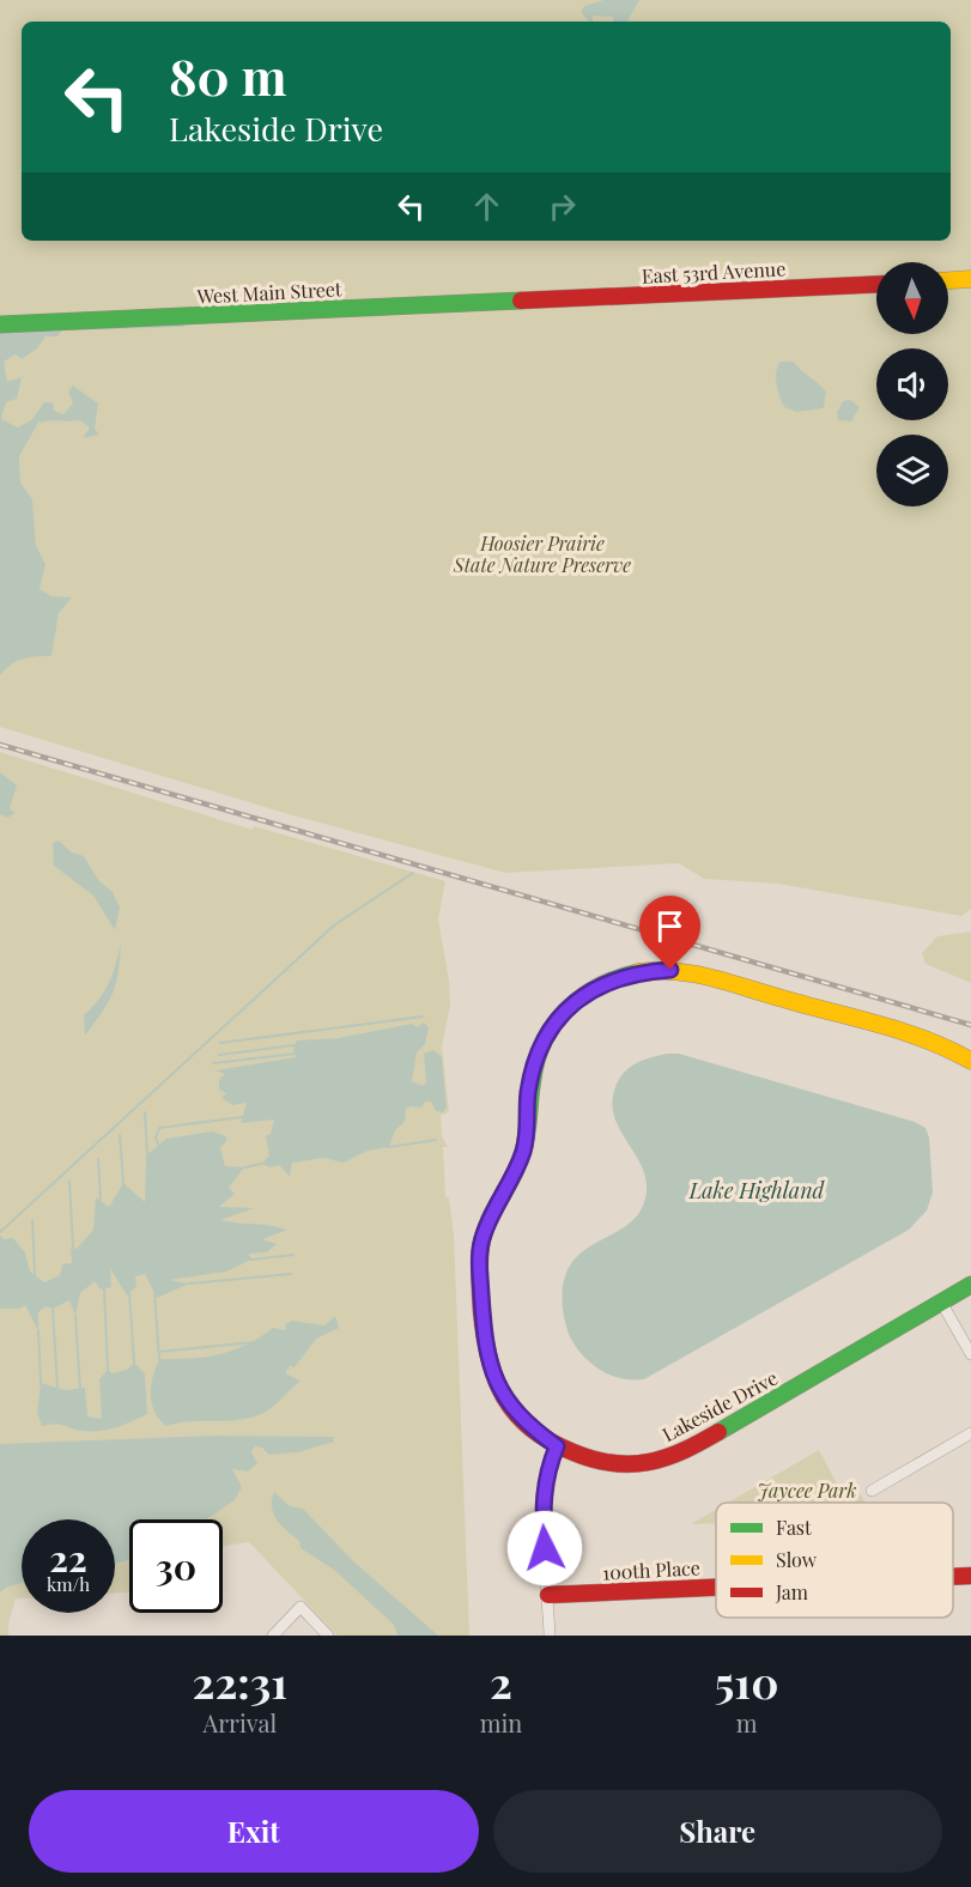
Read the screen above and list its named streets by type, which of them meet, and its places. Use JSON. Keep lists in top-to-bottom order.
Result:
{
  "streets": {
    "street": [
      "East 53rd Avenue",
      "West Main Street",
      "Lakeside Drive",
      "100th Place"
    ]
  },
  "crossings": [
    ["East 53rd Avenue", "West Main Street"]
  ],
  "water": ["Lake Highland"],
  "parks": ["Hoosier Prairie State Nature Preserve", "Jaycee Park"],
  "legend": ["Fast", "Slow", "Jam"],
  "north": "bottom",
  "page": {
    "turn": ["80 m", "Lakeside Drive"],
    "speed": "22 km/h",
    "limit": "30",
    "eta": [
      "22:31",
      "Arrival",
      "2",
      "min",
      "510",
      "m"
    ],
    "buttons": ["Exit", "Share"]
  }
}
